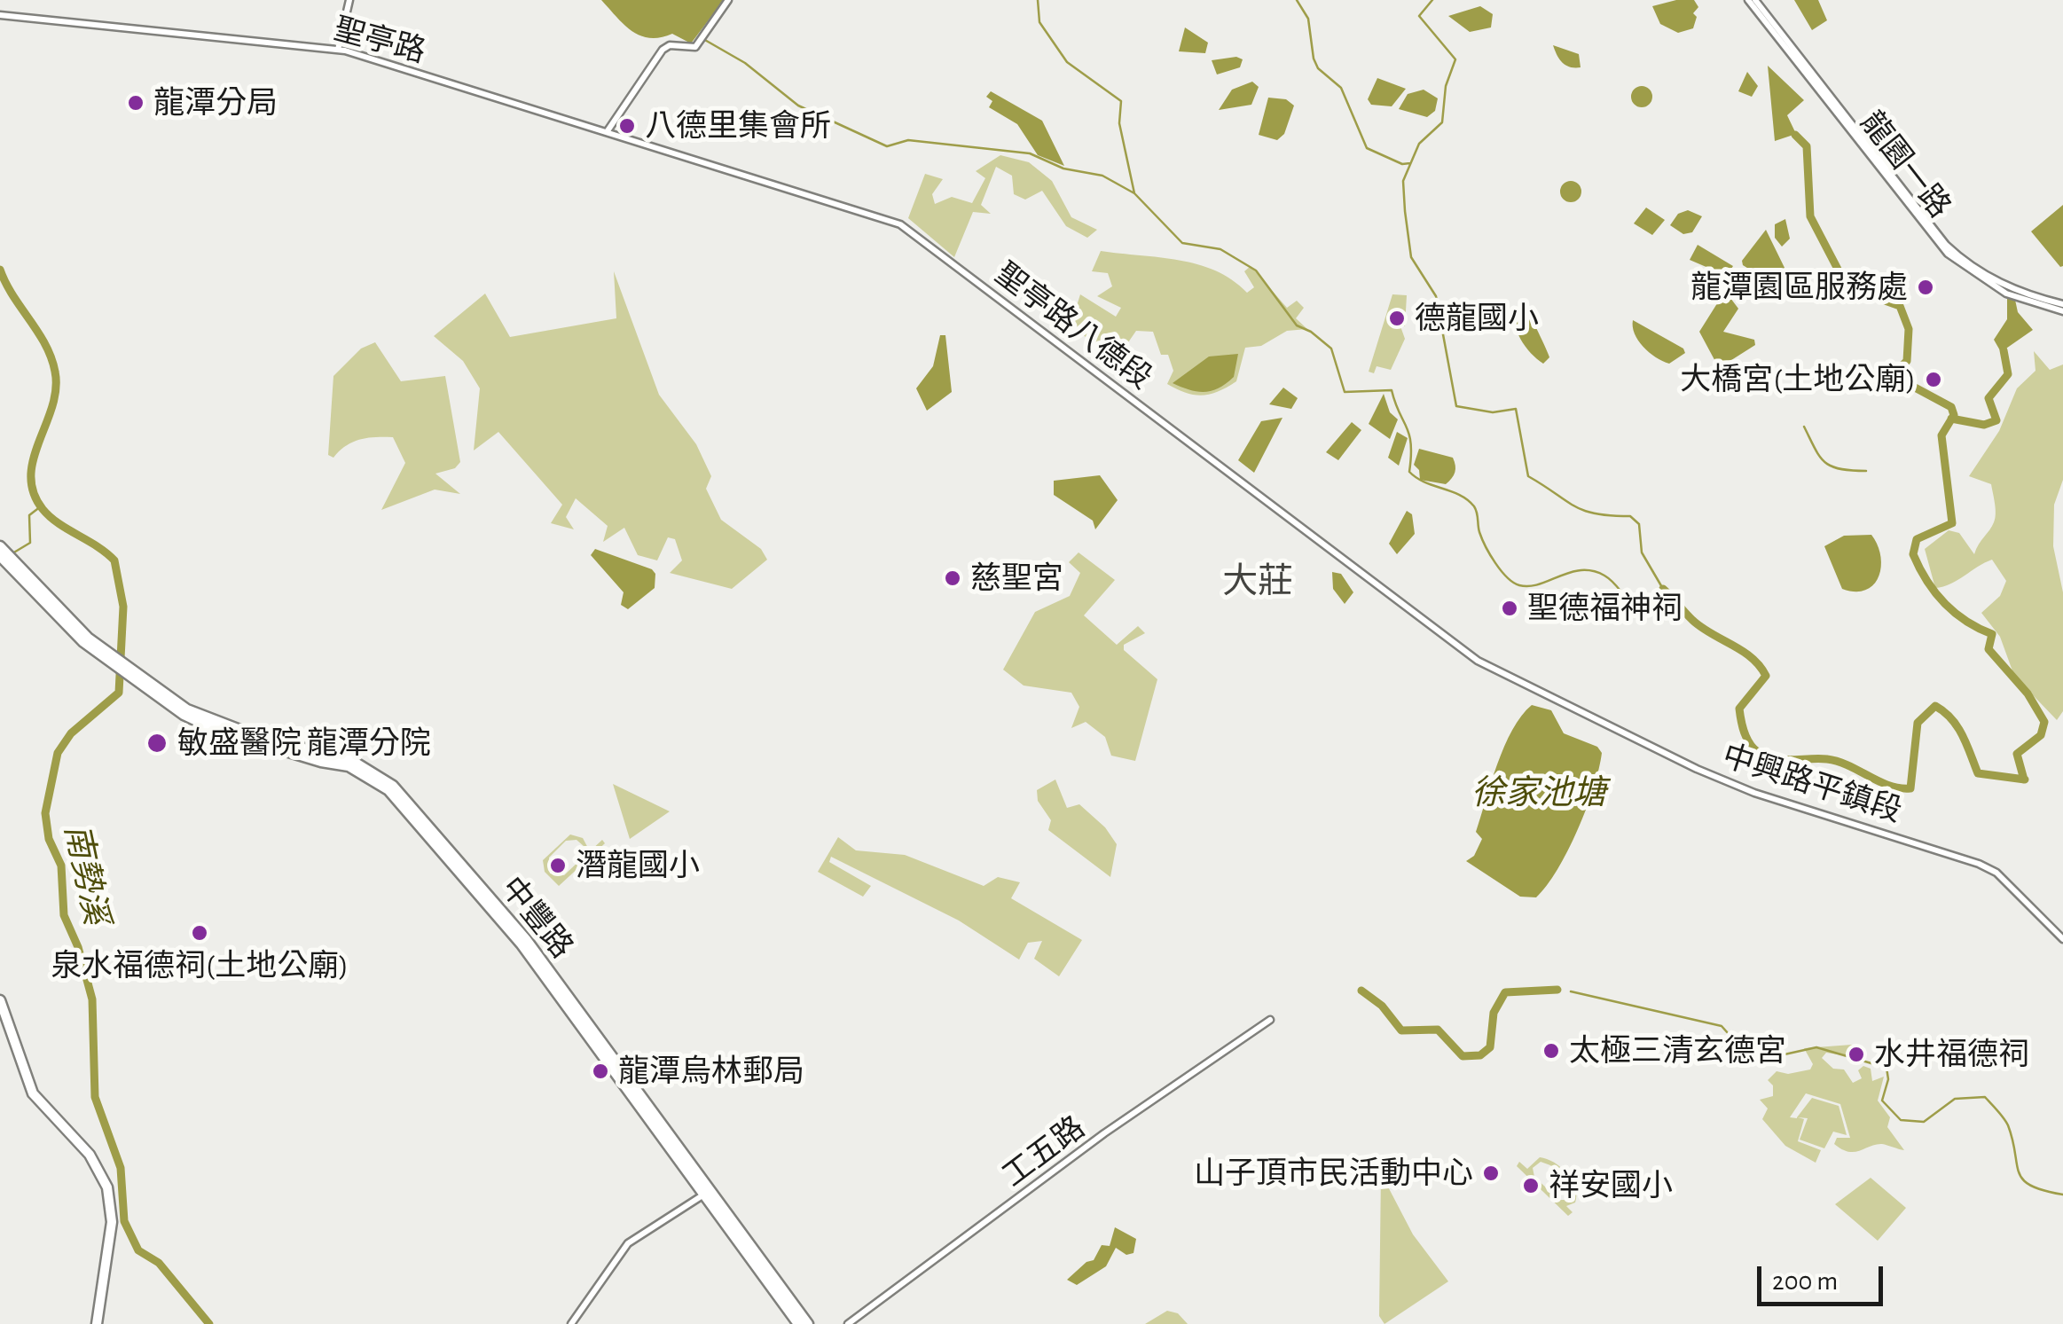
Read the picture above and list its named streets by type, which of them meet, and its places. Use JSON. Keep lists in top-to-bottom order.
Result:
{
  "streets": {
    "main road": ["中豐路"],
    "street": [
      "聖亭路",
      "龍園一路",
      "聖亭路八德段",
      "中興路平鎮段",
      "工五路"
    ]
  },
  "crossings": [
    ["聖亭路", "聖亭路八德段"],
    ["聖亭路八德段", "中興路平鎮段"]
  ],
  "districts": ["大莊"],
  "water": ["徐家池塘", "南勢溪"],
  "places": [
    "龍潭分局",
    "八德里集會所",
    "龍潭園區服務處",
    "德龍國小",
    "大橋宮(土地公廟)",
    "慈聖宮",
    "聖德福神祠",
    "敏盛醫院 龍潭分院",
    "潛龍國小",
    "泉水福德祠(土地公廟)",
    "太極三清玄德宮",
    "水井福德祠",
    "龍潭烏林郵局",
    "山子頂市民活動中心",
    "祥安國小"
  ],
  "scale_bar": "200 m"
}
